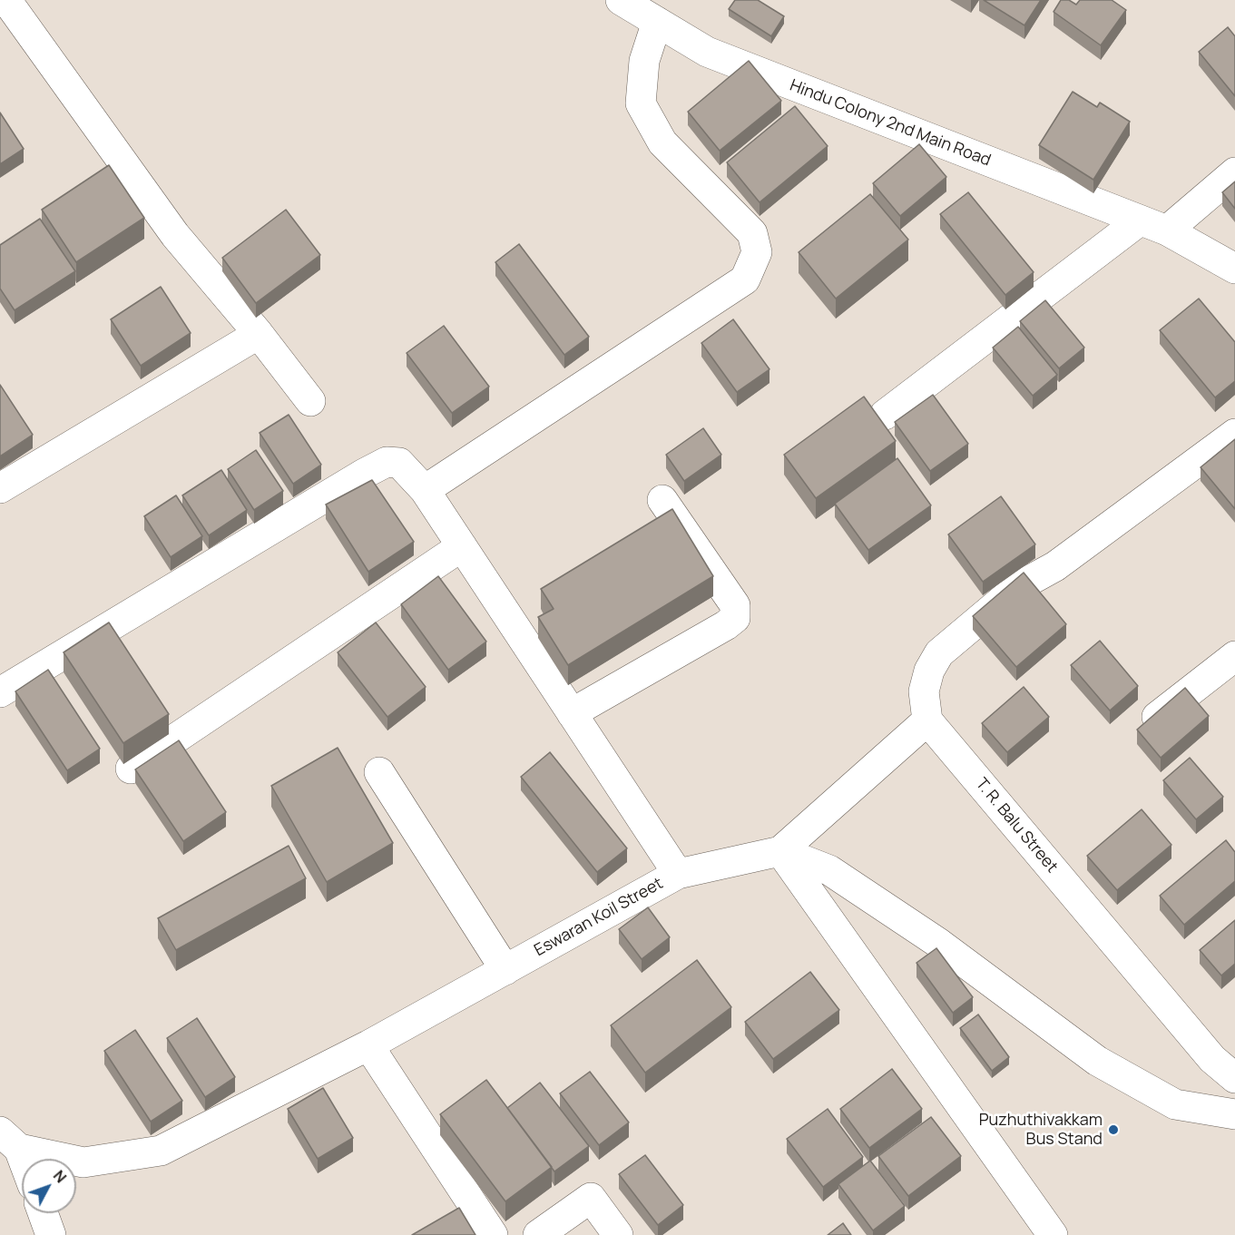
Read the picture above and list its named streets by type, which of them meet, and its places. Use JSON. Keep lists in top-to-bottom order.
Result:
{
  "streets": {
    "street": ["Hindu Colony 2nd Main Road", "T. R. Balu Street", "Eswaran Koil Street"]
  },
  "places": ["Puzhuthivakkam Bus Stand"],
  "north": "top right"
}
